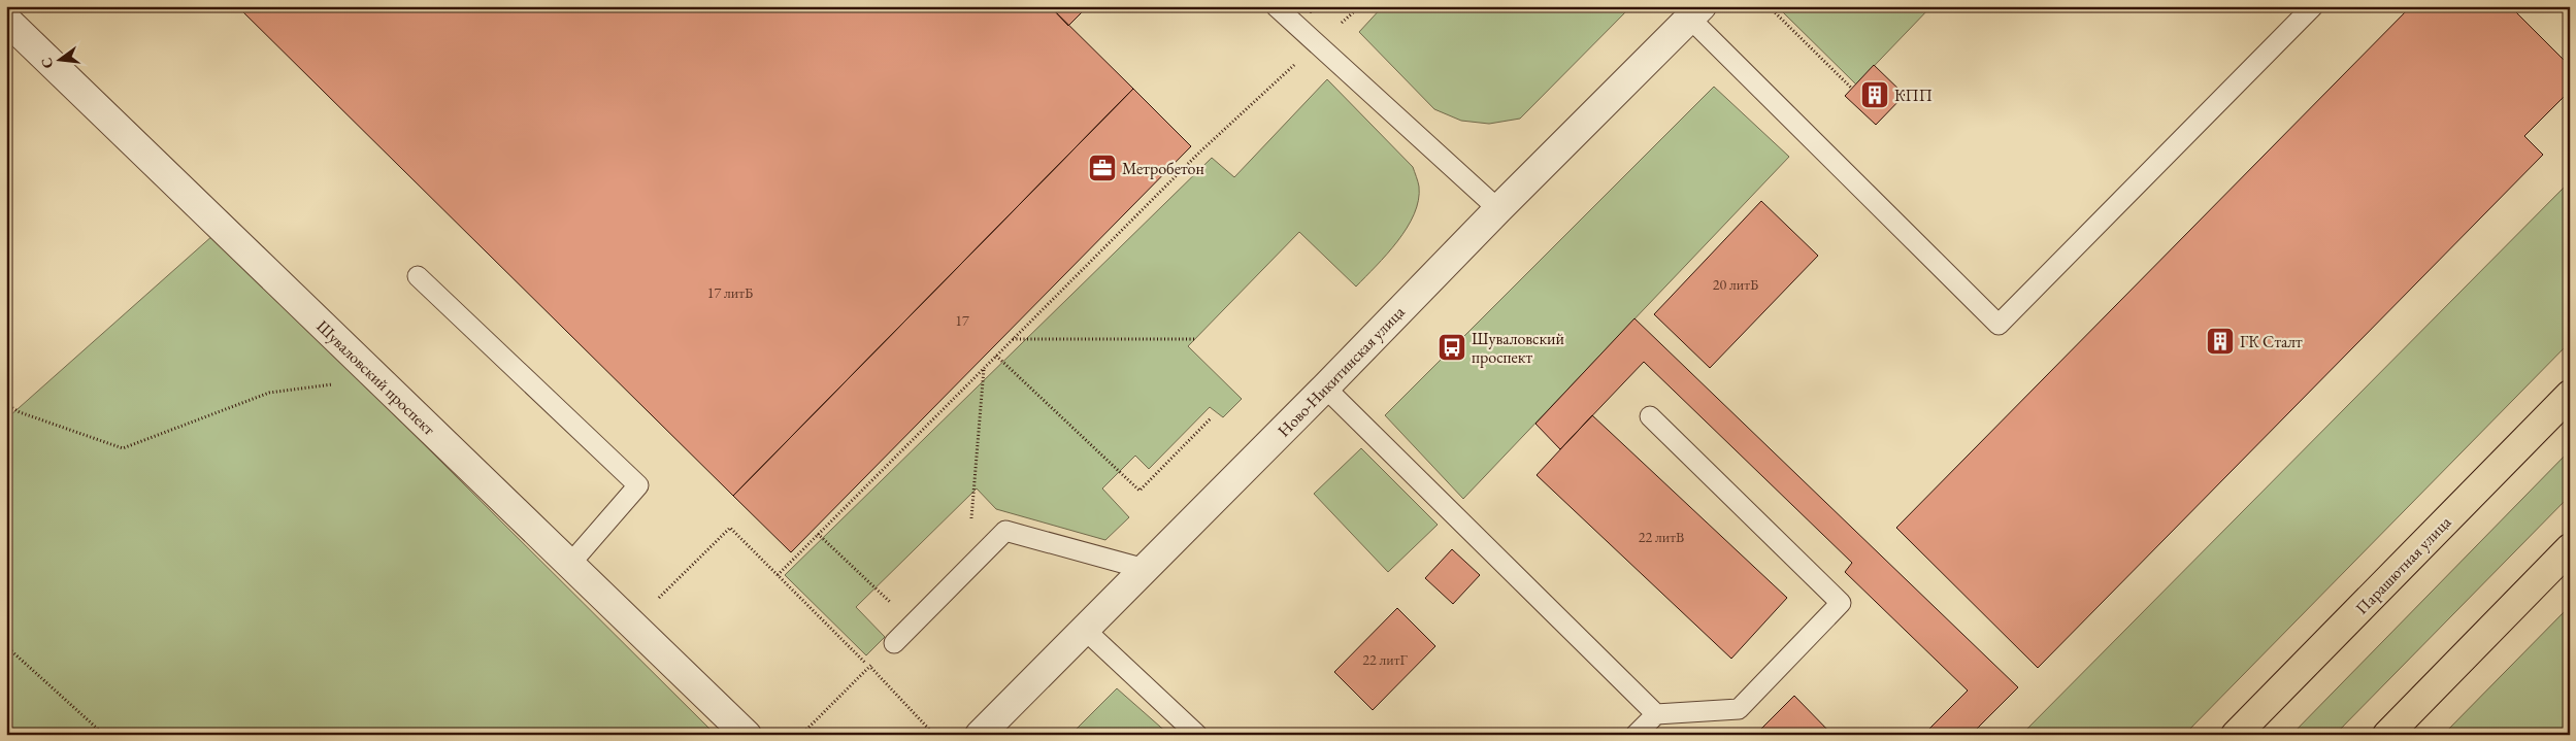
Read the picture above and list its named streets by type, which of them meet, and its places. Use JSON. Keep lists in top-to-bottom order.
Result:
{
  "streets": {
    "main road": ["Парашютная улица"],
    "street": ["Ново-Никитинская улица", "Шуваловский проспект"]
  },
  "places": {
    "building": ["КПП", "ГК Сталт"],
    "office": ["Метробетон"],
    "bus stop": ["Шуваловский проспект"]
  },
  "house_numbers": [
    "20 литБ",
    "17 литБ",
    "17",
    "22 литВ",
    "22 литГ"
  ],
  "north": "left"
}
